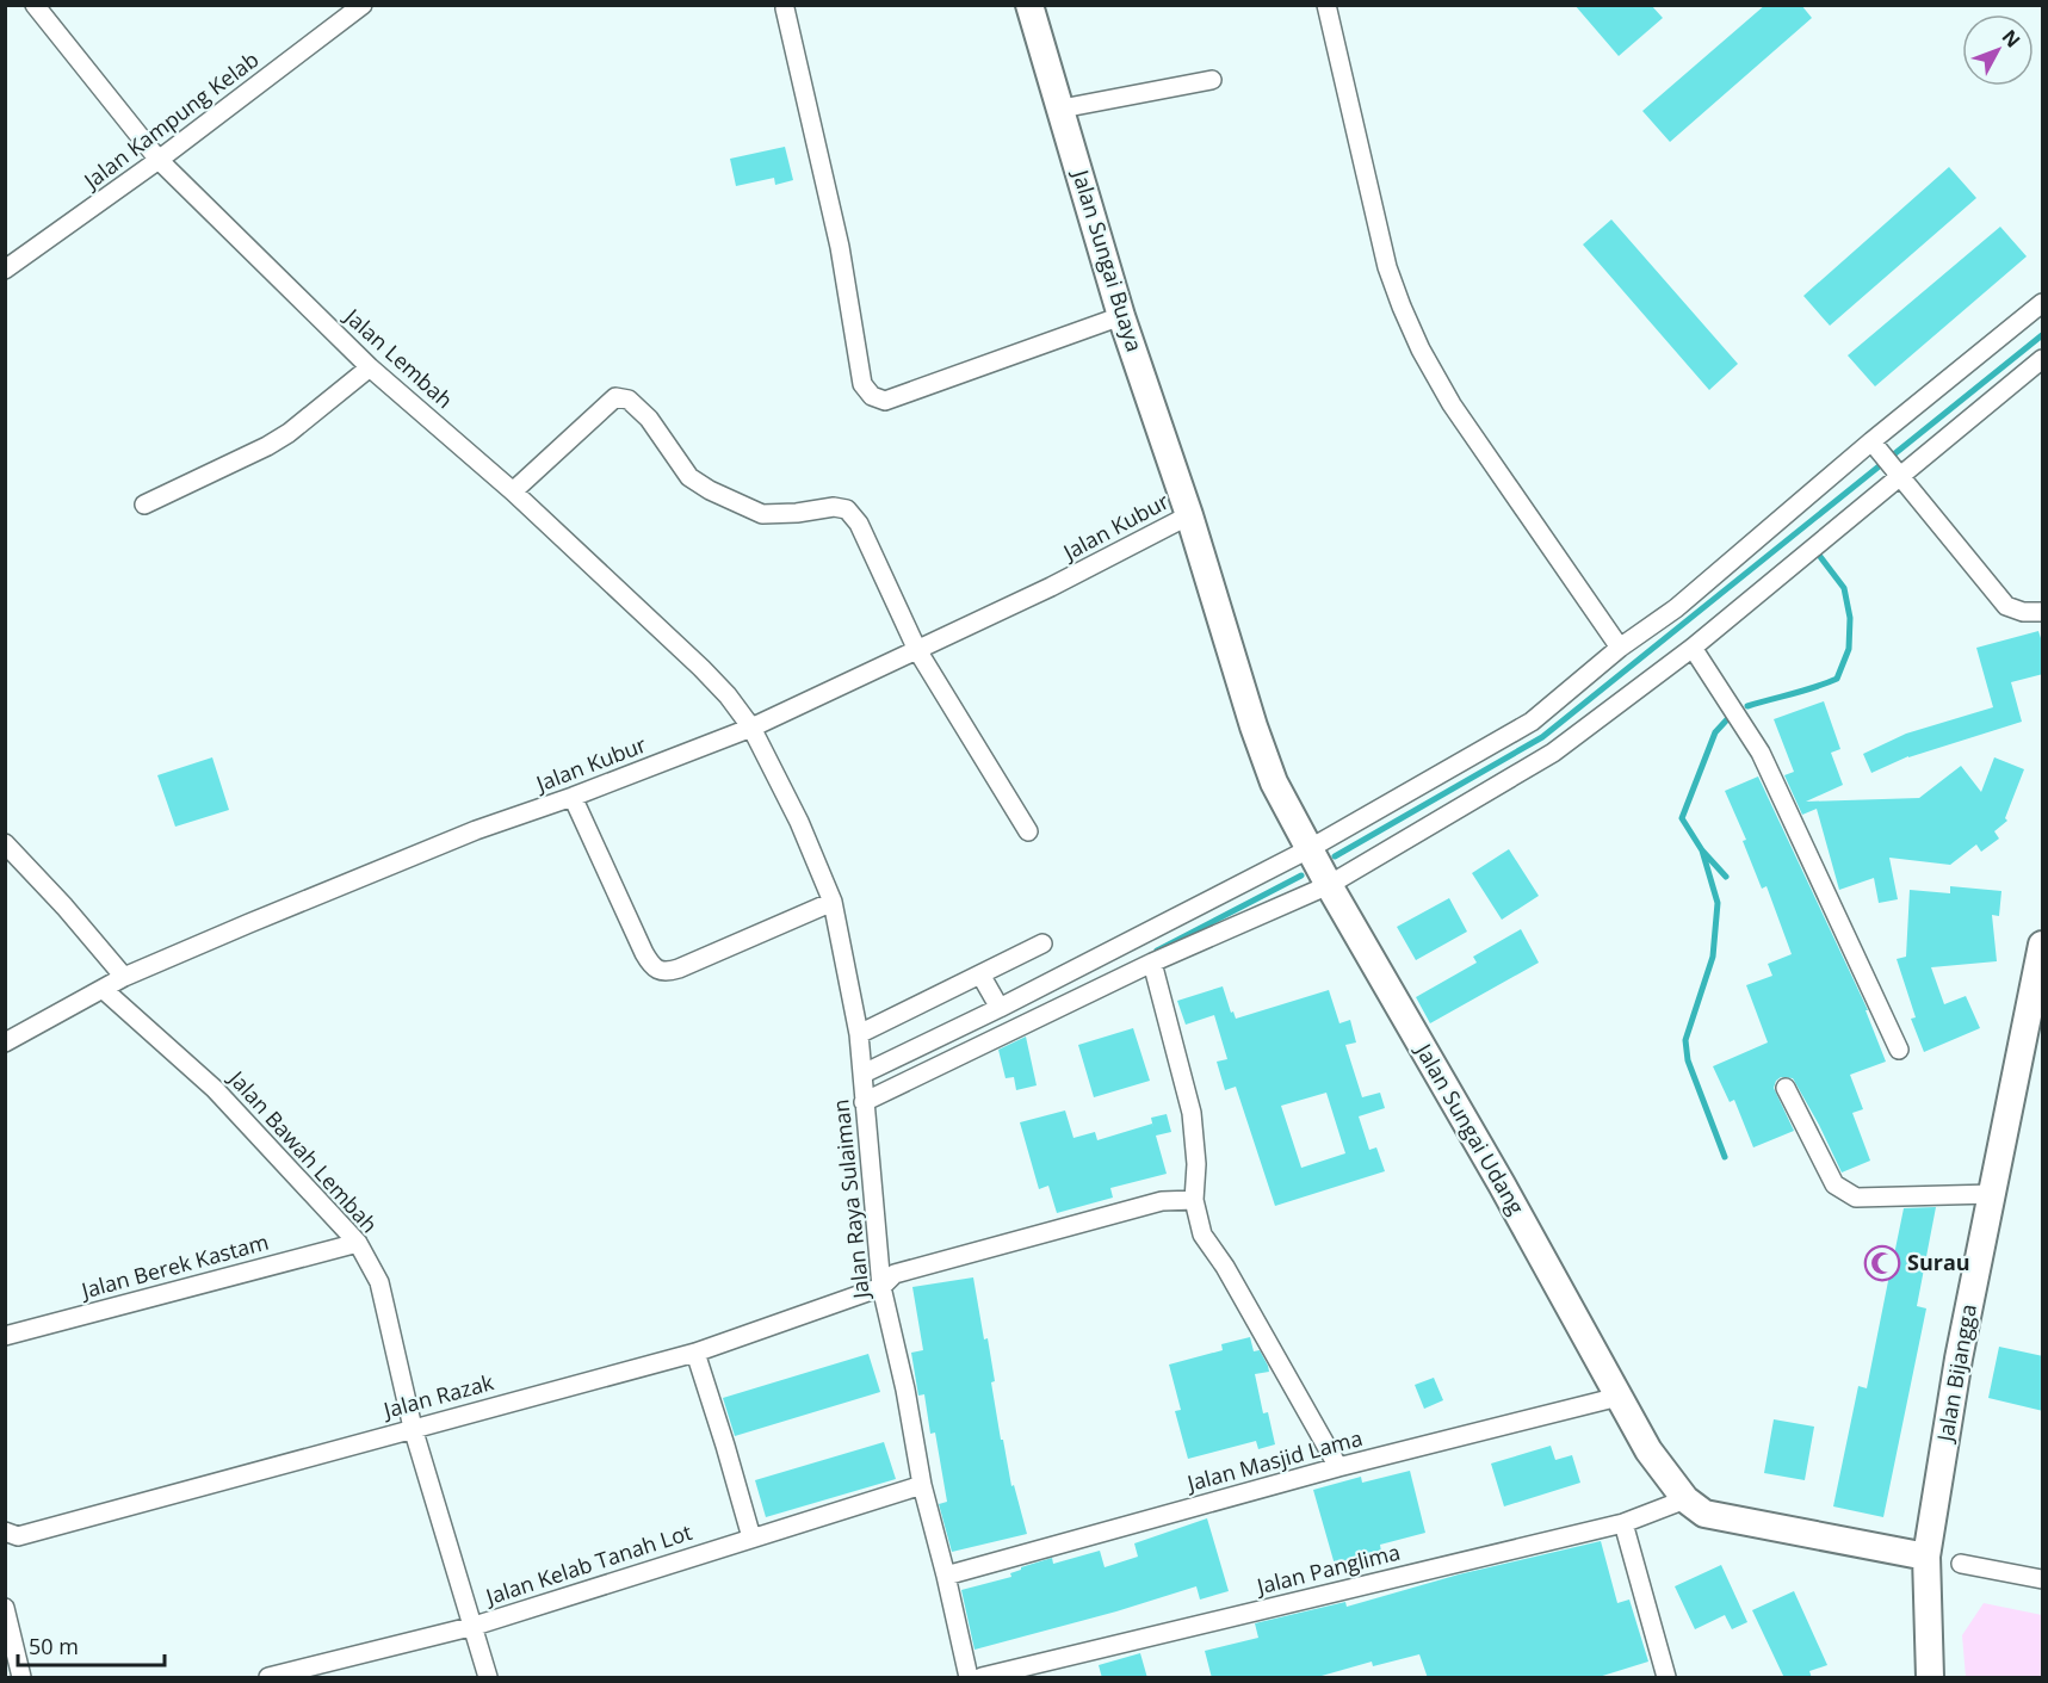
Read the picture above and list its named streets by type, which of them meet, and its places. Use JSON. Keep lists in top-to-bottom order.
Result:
{
  "streets": {
    "street": [
      "Jalan Kampung Kelab",
      "Jalan Sungai Buaya",
      "Jalan Lembah",
      "Jalan Kubur",
      "Jalan Sungai Udang",
      "Jalan Bawah Lembah",
      "Jalan Raya Sulaiman",
      "Jalan Berek Kastam",
      "Jalan Bijangga",
      "Jalan Razak",
      "Jalan Masjid Lama",
      "Jalan Kelab Tanah Lot",
      "Jalan Panglima"
    ]
  },
  "crossings": [
    ["Jalan Kampung Kelab", "Jalan Lembah"],
    ["Jalan Sungai Buaya", "Jalan Kubur"],
    ["Jalan Sungai Buaya", "Jalan Sungai Udang"],
    ["Jalan Lembah", "Jalan Kubur"],
    ["Jalan Lembah", "Jalan Raya Sulaiman"],
    ["Jalan Kubur", "Jalan Sungai Udang"],
    ["Jalan Kubur", "Jalan Bawah Lembah"],
    ["Jalan Kubur", "Jalan Raya Sulaiman"],
    ["Jalan Sungai Udang", "Jalan Bijangga"],
    ["Jalan Sungai Udang", "Jalan Masjid Lama"],
    ["Jalan Sungai Udang", "Jalan Panglima"],
    ["Jalan Bawah Lembah", "Jalan Berek Kastam"],
    ["Jalan Bawah Lembah", "Jalan Razak"],
    ["Jalan Bawah Lembah", "Jalan Kelab Tanah Lot"],
    ["Jalan Raya Sulaiman", "Jalan Razak"],
    ["Jalan Raya Sulaiman", "Jalan Masjid Lama"],
    ["Jalan Raya Sulaiman", "Jalan Kelab Tanah Lot"]
  ],
  "places": {
    "mosque": ["Surau"]
  },
  "scale_bar": "50 m",
  "north": "top right"
}
